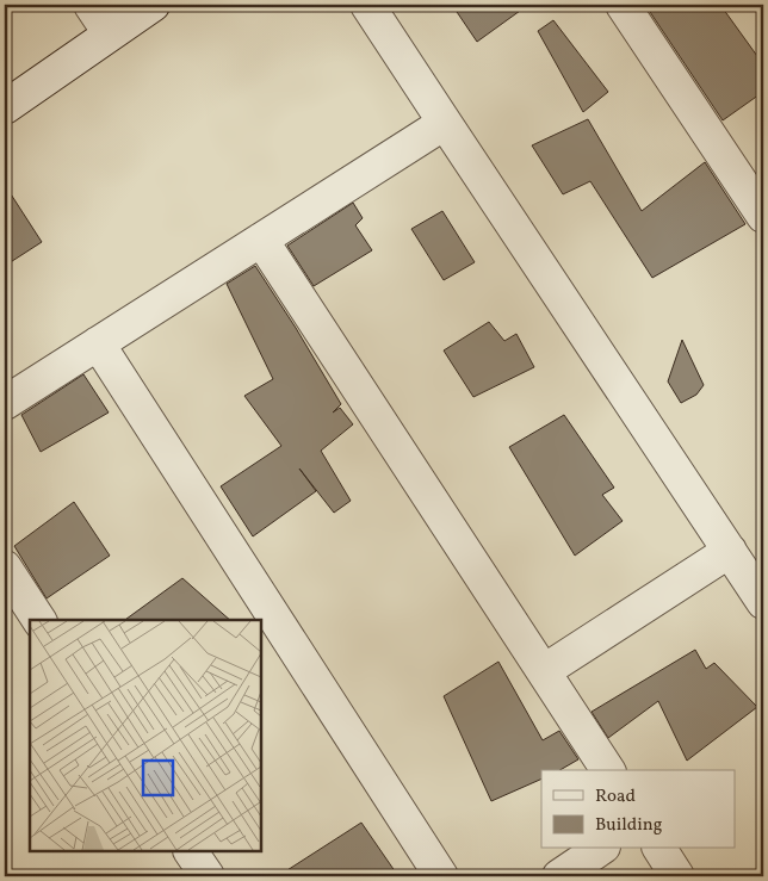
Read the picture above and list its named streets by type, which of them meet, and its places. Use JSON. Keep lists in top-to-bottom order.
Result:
{
  "legend": ["Road", "Building"]
}
